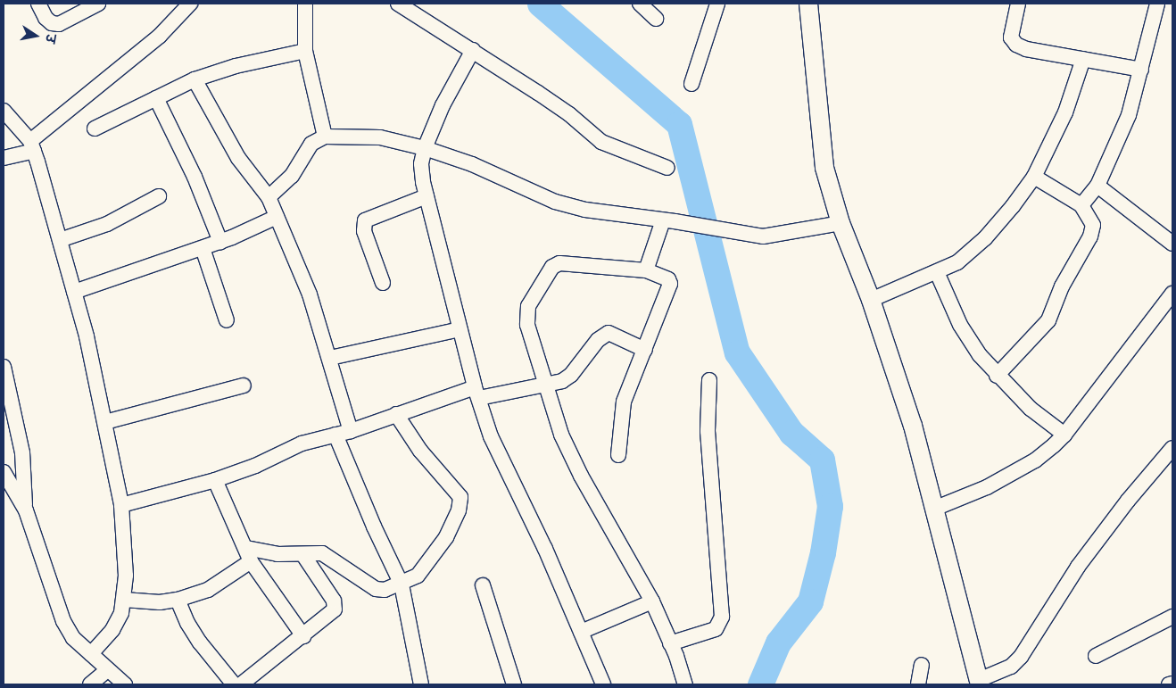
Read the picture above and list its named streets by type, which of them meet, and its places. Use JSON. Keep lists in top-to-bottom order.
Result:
{
  "north": "right"
}
